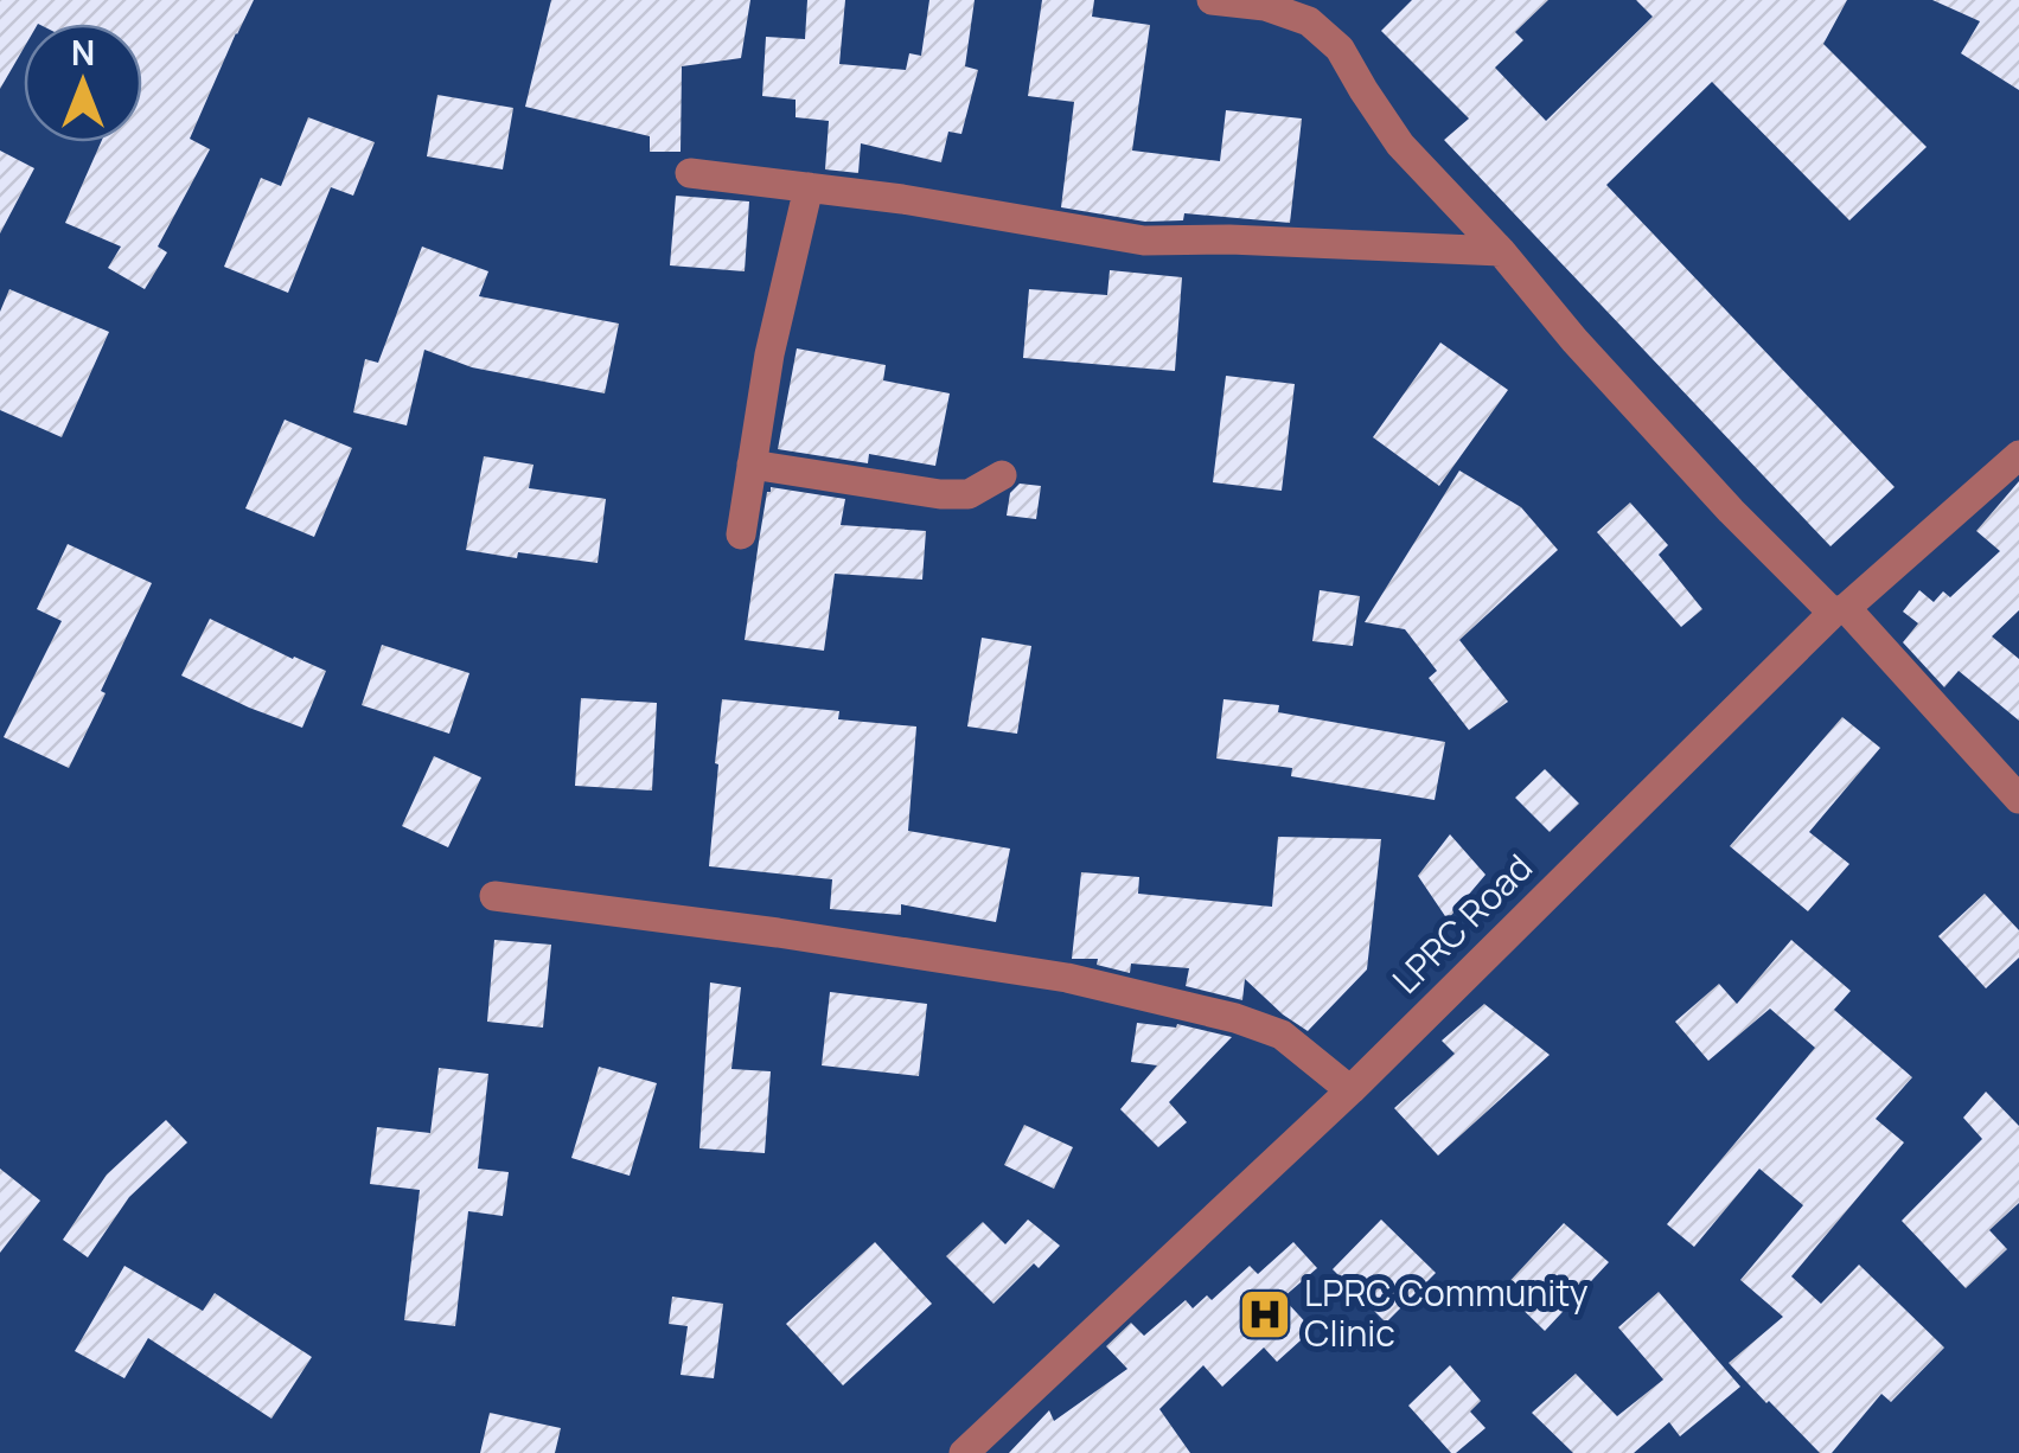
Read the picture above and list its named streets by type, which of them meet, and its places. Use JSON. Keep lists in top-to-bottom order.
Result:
{
  "streets": {
    "street": ["LPRC Road"]
  },
  "places": {
    "hospital": ["LPRC Community Clinic"]
  },
  "north": "top"
}
